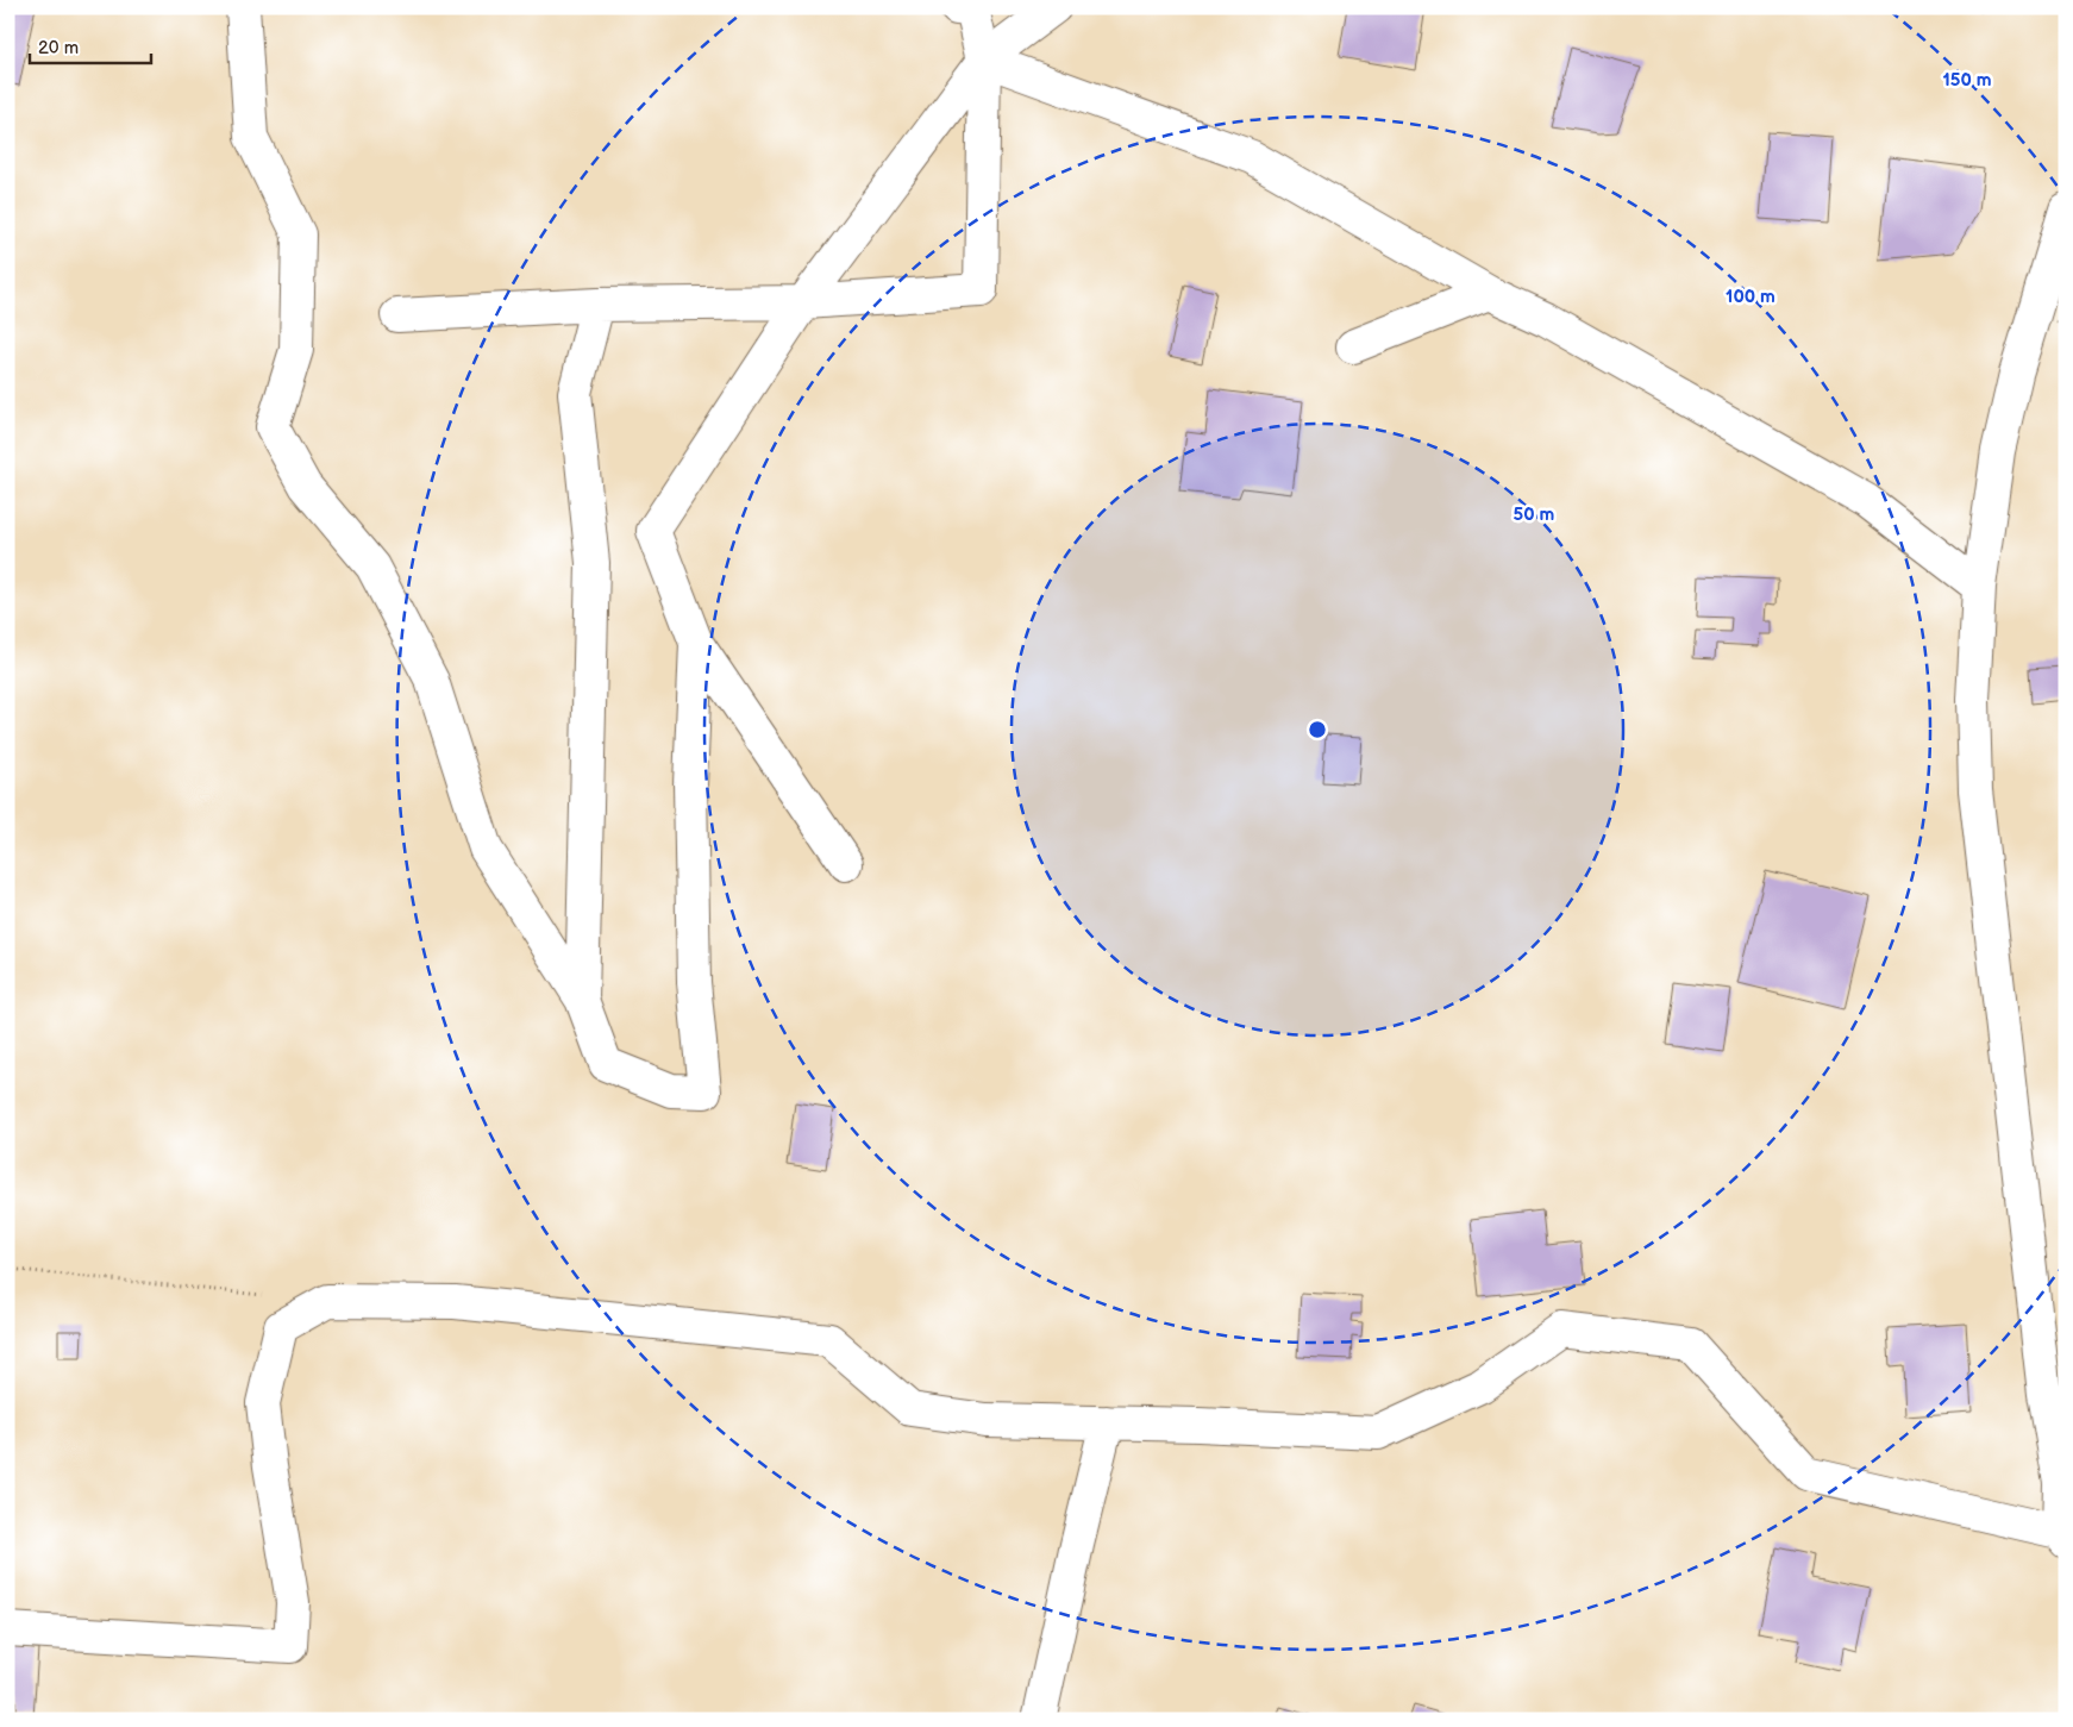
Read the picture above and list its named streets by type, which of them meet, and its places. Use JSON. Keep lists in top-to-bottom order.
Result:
{
  "scale_bar": "20 m",
  "rings": ["150 m", "100 m", "50 m"]
}
